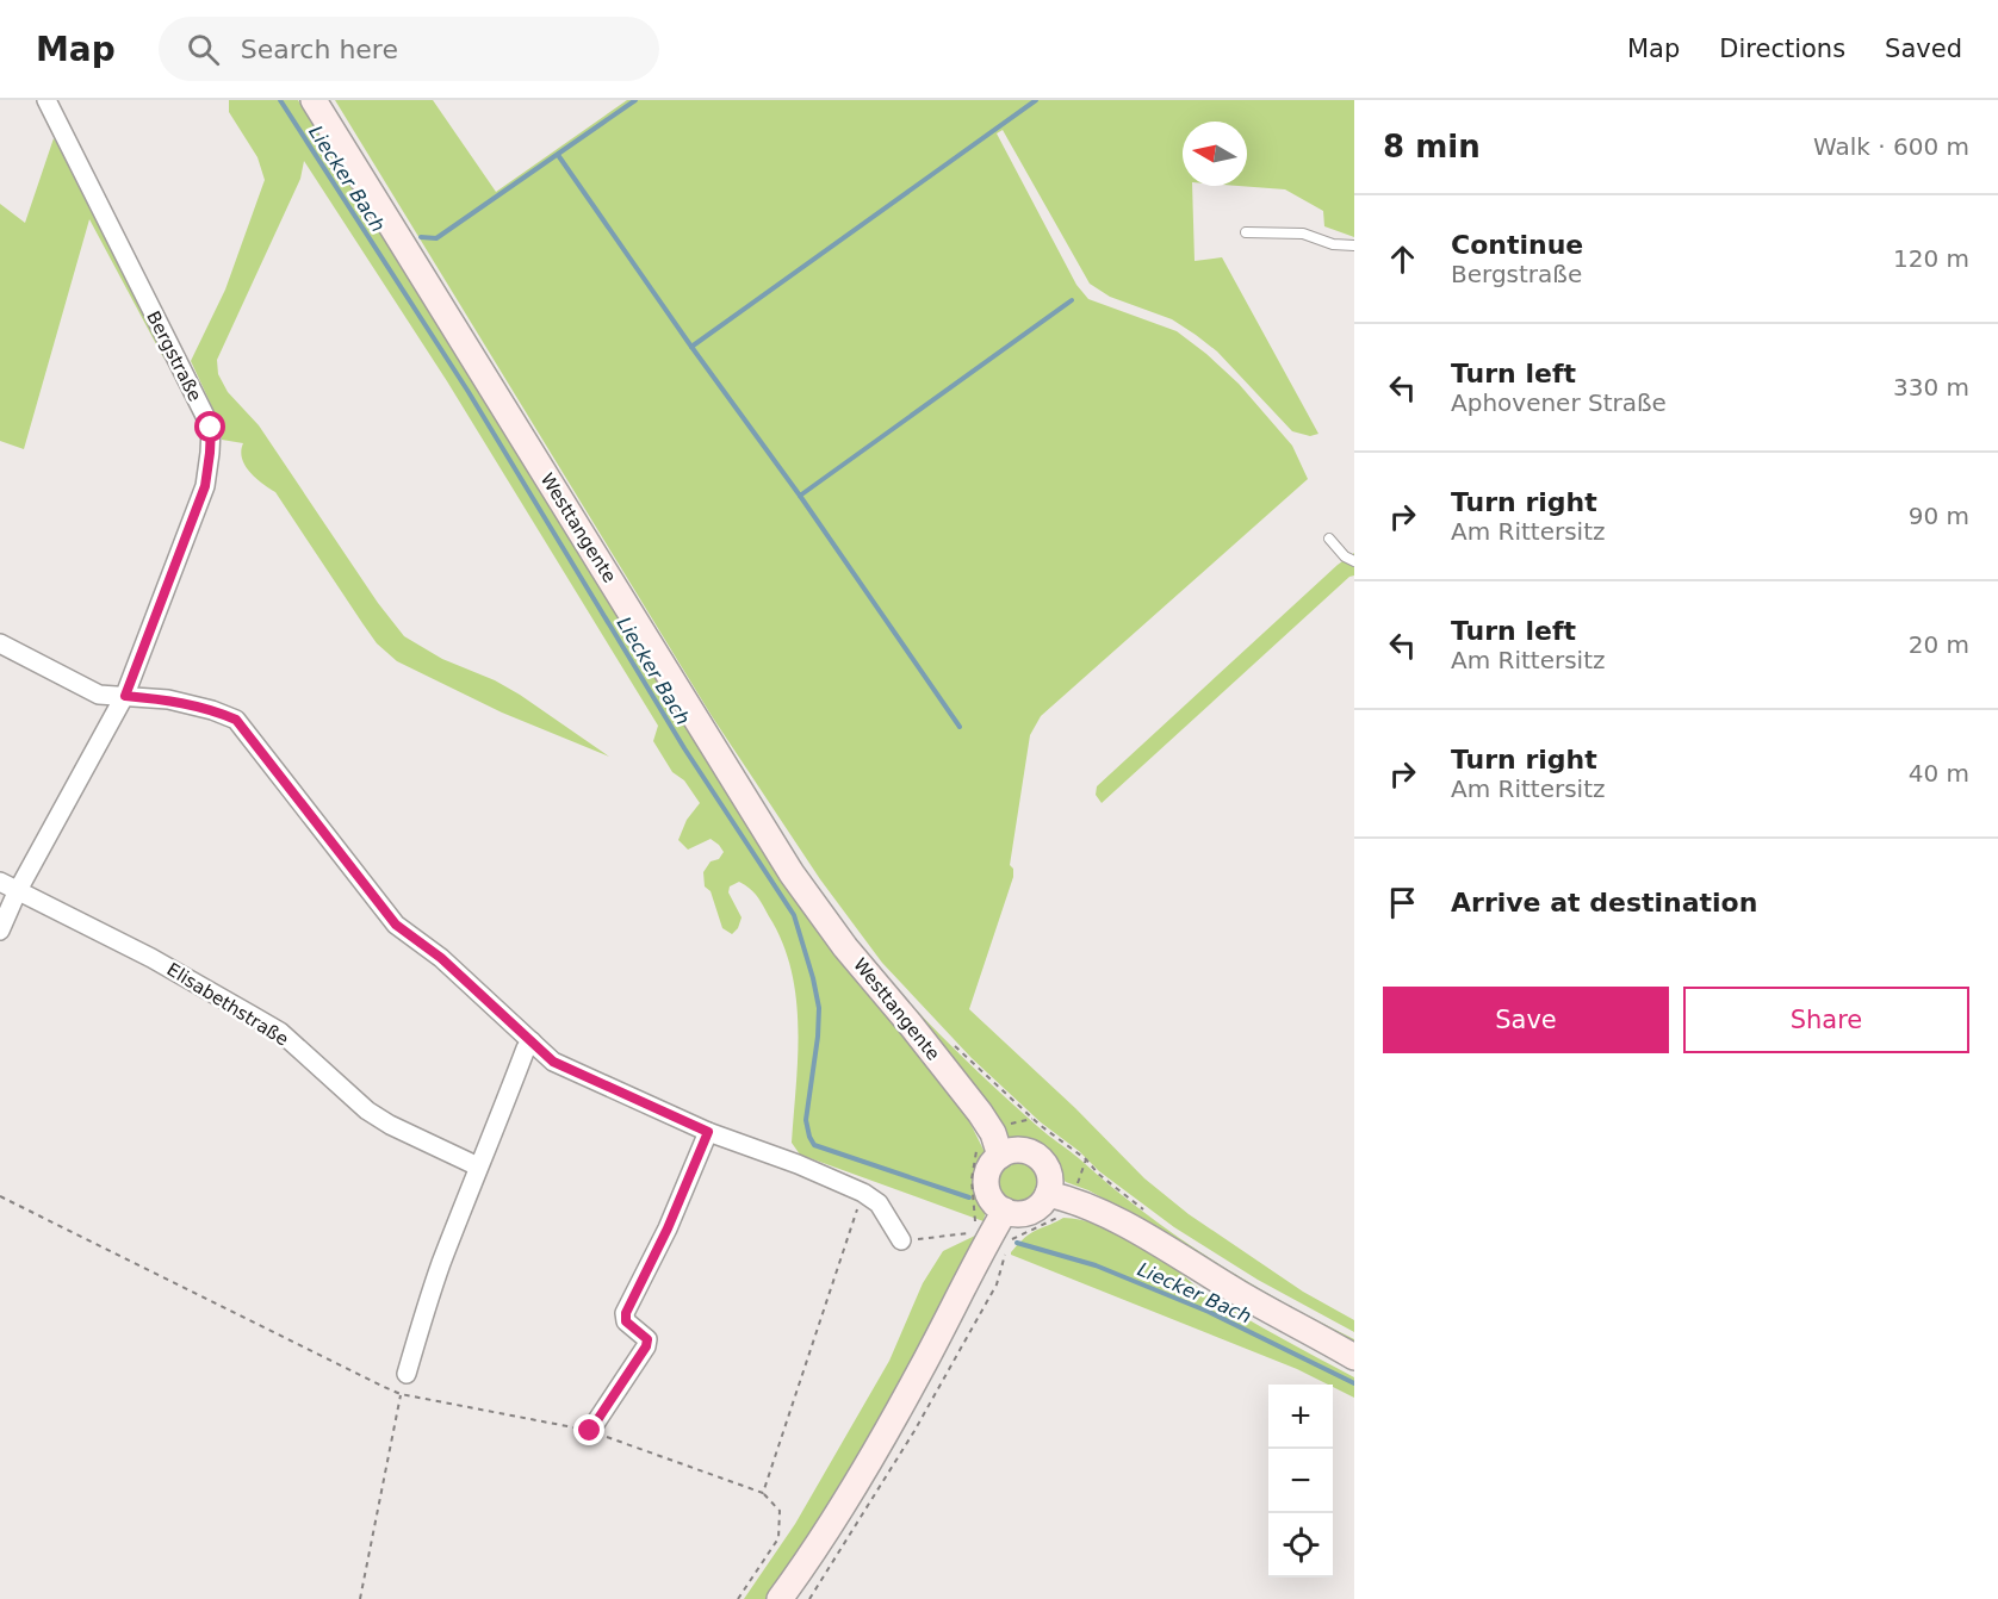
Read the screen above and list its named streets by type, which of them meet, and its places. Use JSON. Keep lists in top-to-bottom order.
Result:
{
  "streets": {
    "main road": ["Westtangente"],
    "street": ["Bergstraße", "Elisabethstraße"]
  },
  "crossings": [
    ["Bergstraße", "Elisabethstraße"]
  ],
  "water": ["Liecker Bach"],
  "north": "left",
  "page": {
    "header": "Map",
    "search": "Search here",
    "nav": ["Map", "Directions", "Saved"],
    "heading": ["8 min", "Walk · 600 m"],
    "list": [
      ["Continue", "Bergstraße", "120 m"],
      ["Turn left", "Aphovener Straße", "330 m"],
      ["Turn right", "Am Rittersitz", "90 m"],
      ["Turn left", "Am Rittersitz", "20 m"],
      ["Turn right", "Am Rittersitz", "40 m"],
      "Arrive at destination"
    ],
    "buttons": ["Save", "Share"],
    "map_buttons": ["+", "−"]
  }
}
